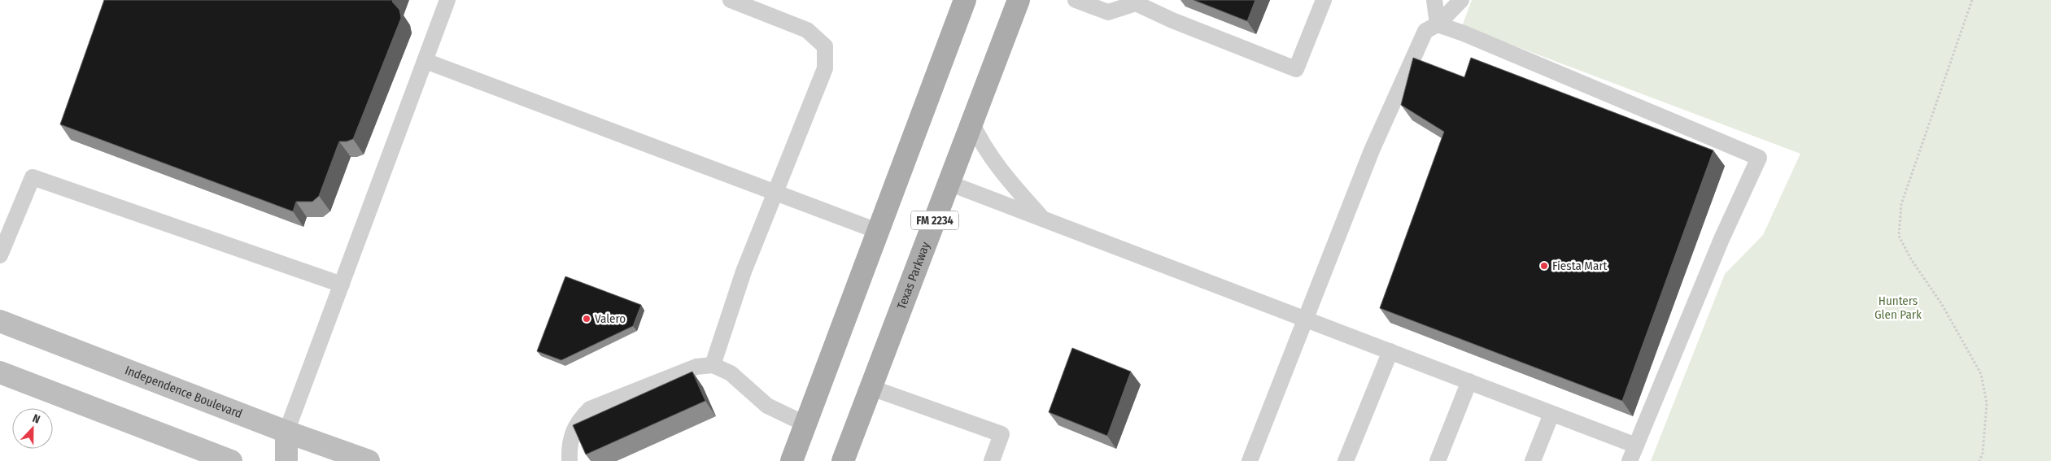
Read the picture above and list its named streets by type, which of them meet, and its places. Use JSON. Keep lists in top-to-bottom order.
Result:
{
  "streets": {
    "main road": ["FM 2234", "Texas Parkway", "Independence Boulevard"]
  },
  "parks": ["Hunters Glen Park"],
  "places": ["Fiesta Mart", "Valero"],
  "north": "top"
}
